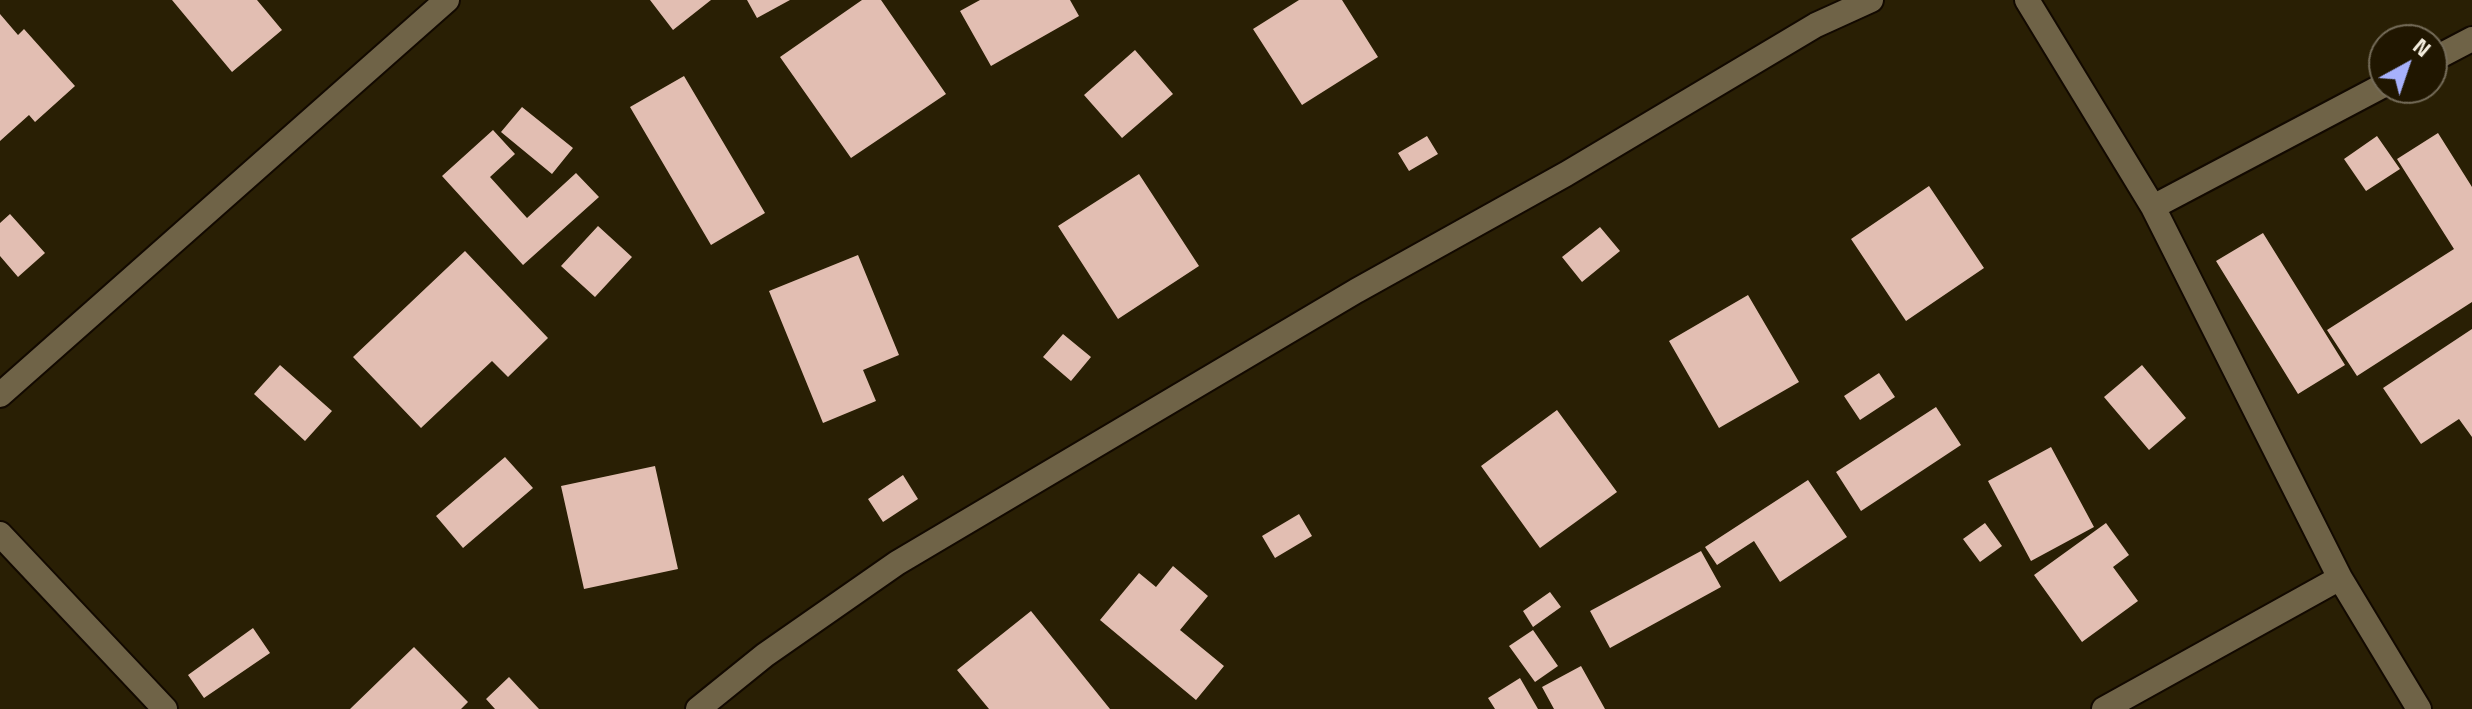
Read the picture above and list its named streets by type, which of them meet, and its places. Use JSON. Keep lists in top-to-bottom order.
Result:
{
  "north": "top right"
}
